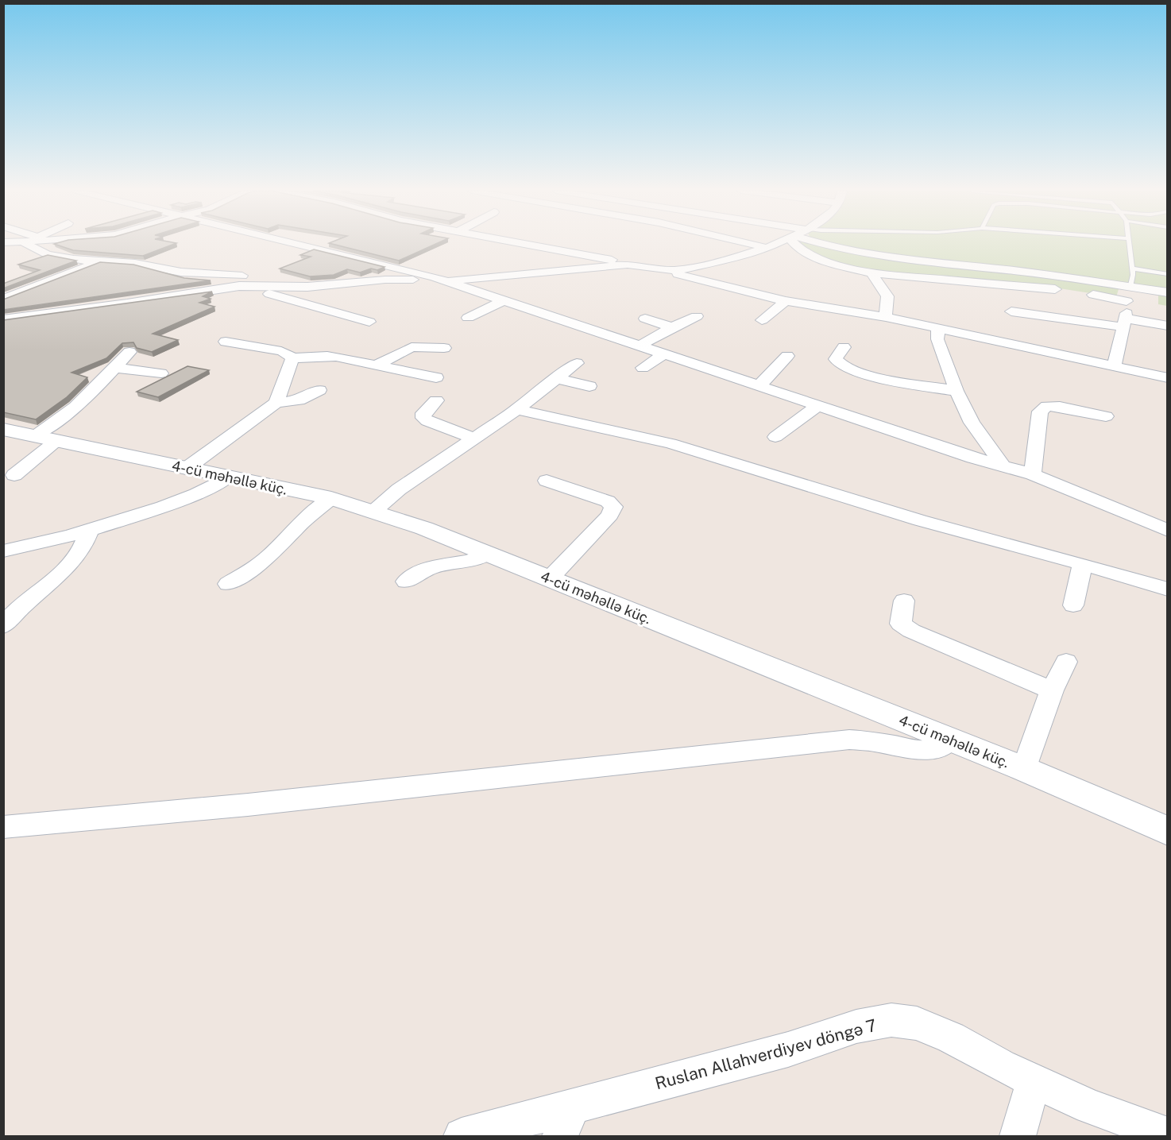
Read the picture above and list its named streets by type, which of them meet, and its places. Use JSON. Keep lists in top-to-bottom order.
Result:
{
  "streets": {
    "street": ["4-cü məhəllə küç.", "Ruslan Allahverdiyev döngə 7"]
  }
}
